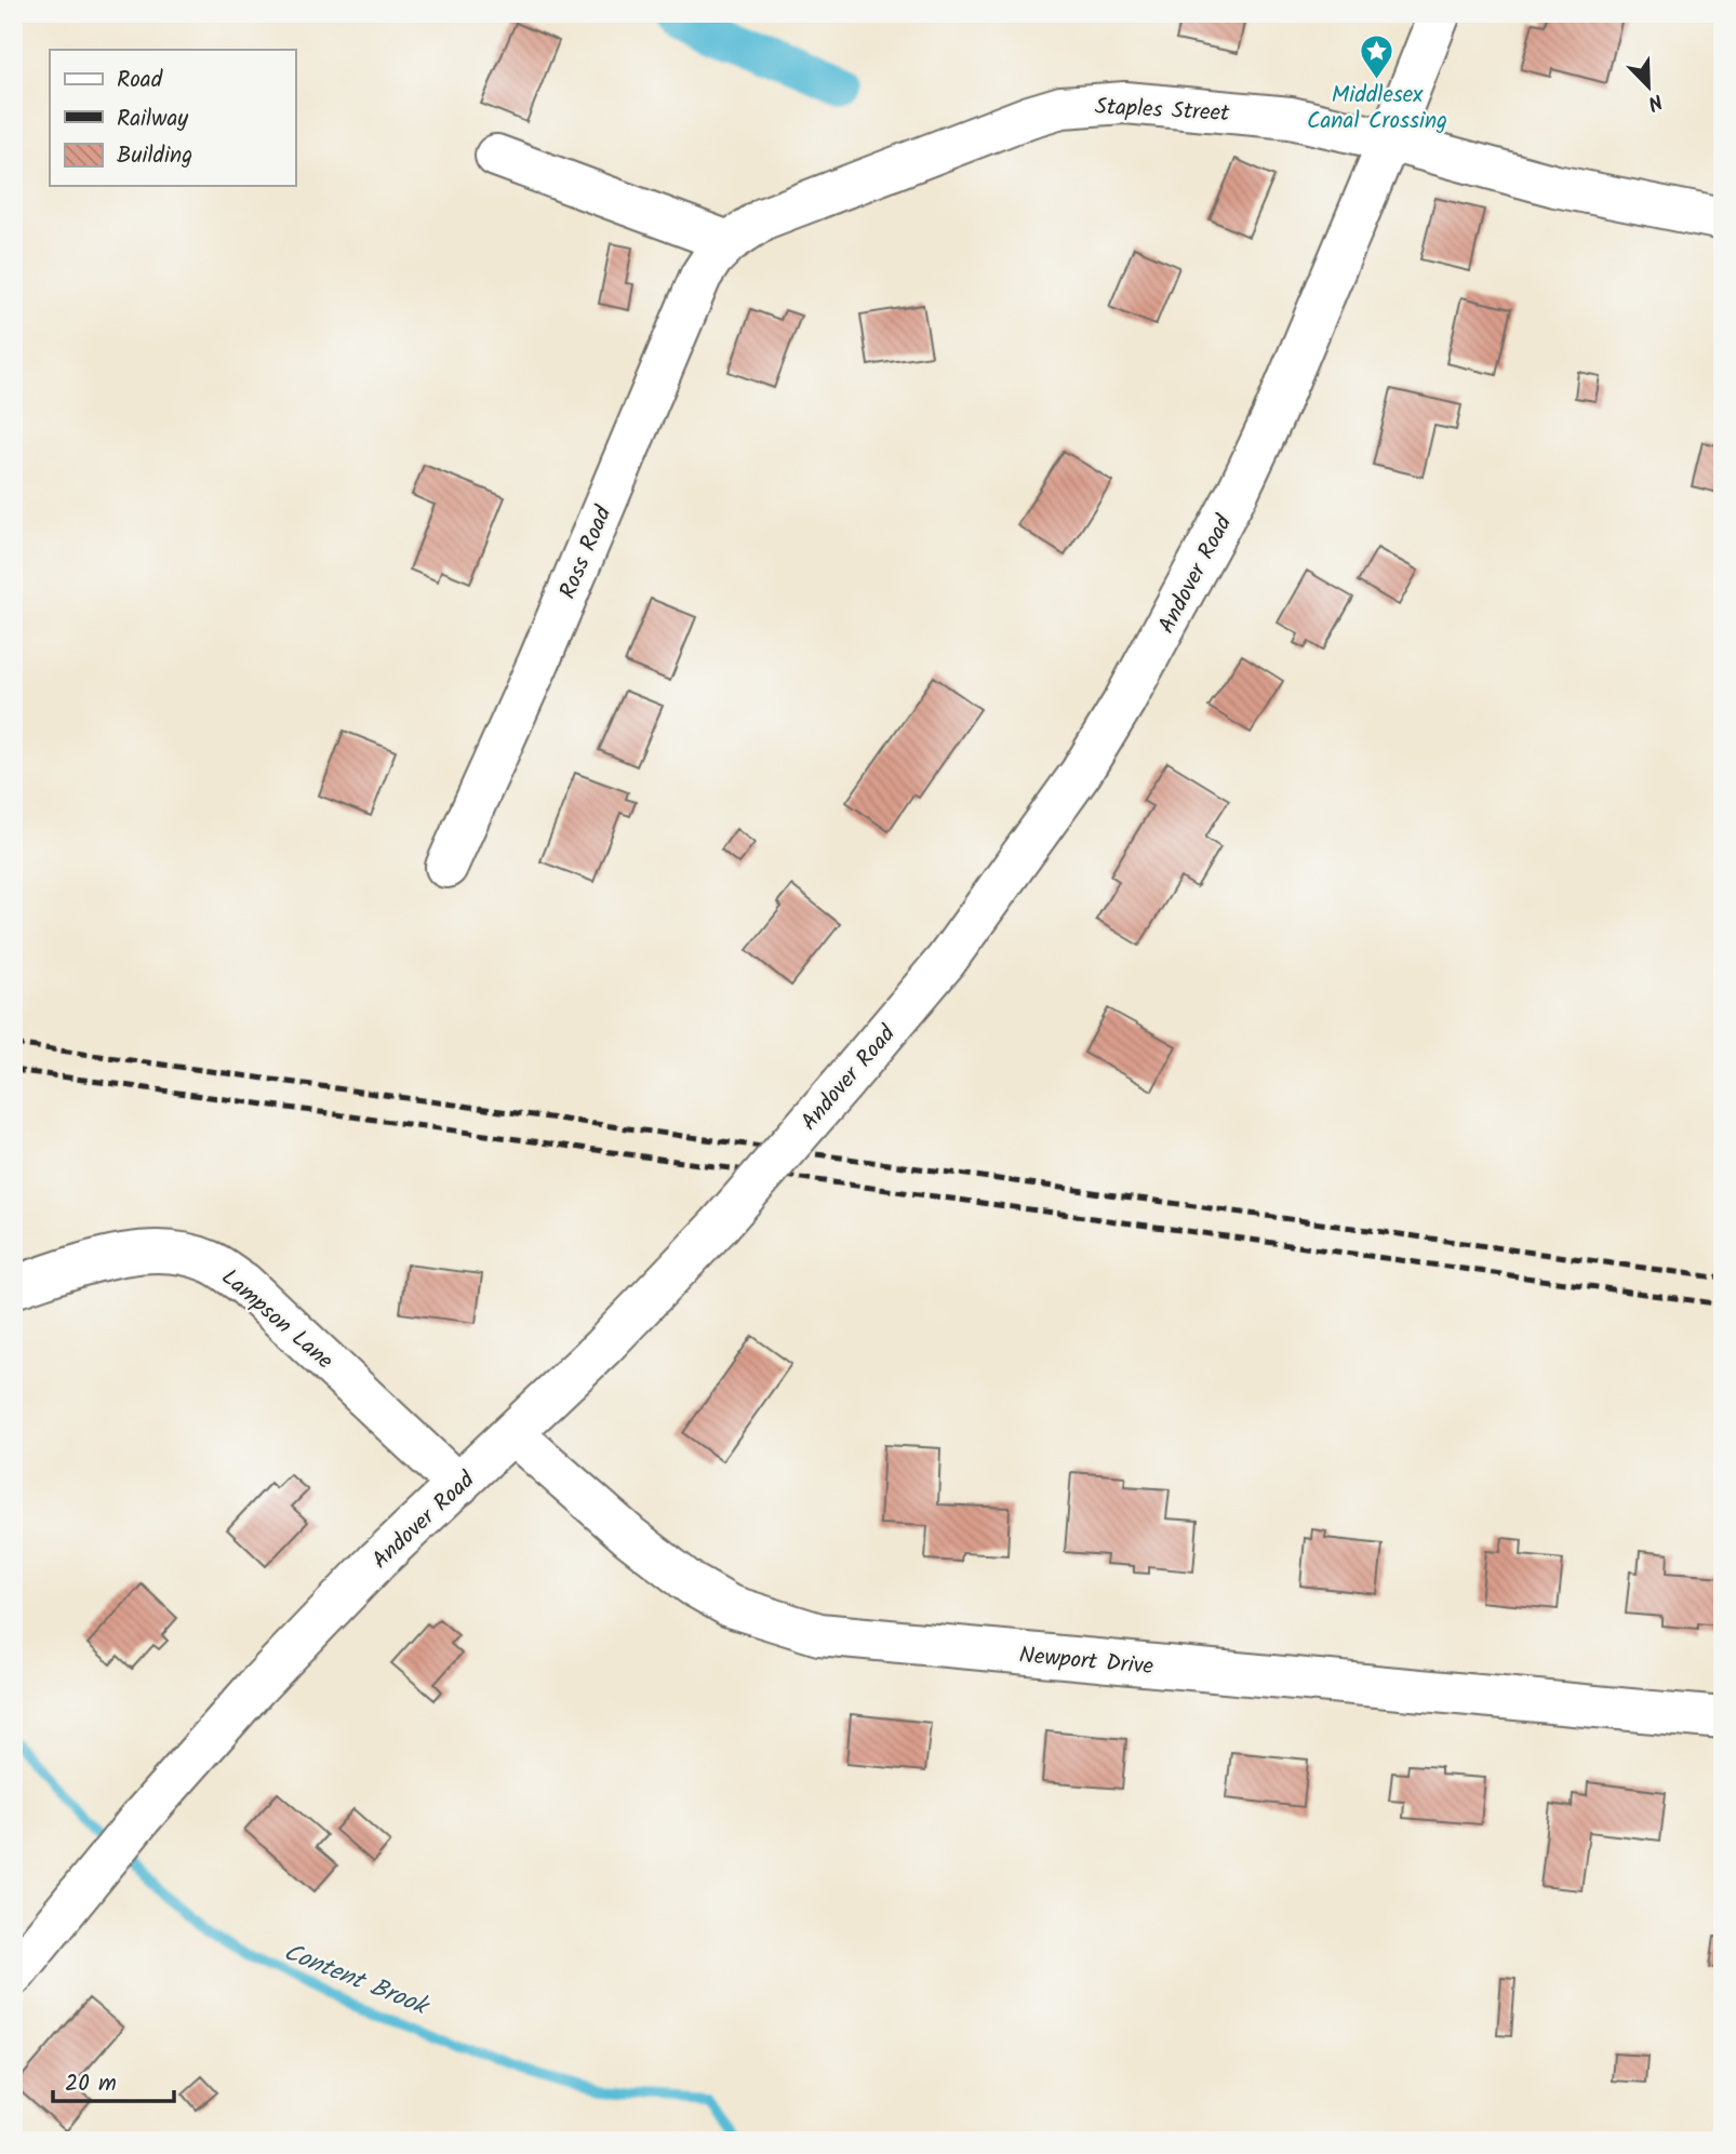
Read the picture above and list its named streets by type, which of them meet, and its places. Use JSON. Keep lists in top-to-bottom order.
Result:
{
  "streets": {
    "street": [
      "Staples Street",
      "Ross Road",
      "Andover Road",
      "Lampson Lane",
      "Newport Drive"
    ]
  },
  "crossings": [
    ["Staples Street", "Ross Road"],
    ["Staples Street", "Andover Road"],
    ["Andover Road", "Lampson Lane"],
    ["Andover Road", "Newport Drive"]
  ],
  "water": ["Content Brook"],
  "places": {
    "place": ["Middlesex Canal Crossing"]
  },
  "legend": ["Road", "Railway", "Building"],
  "scale_bar": "20 m",
  "north": "bottom right"
}
